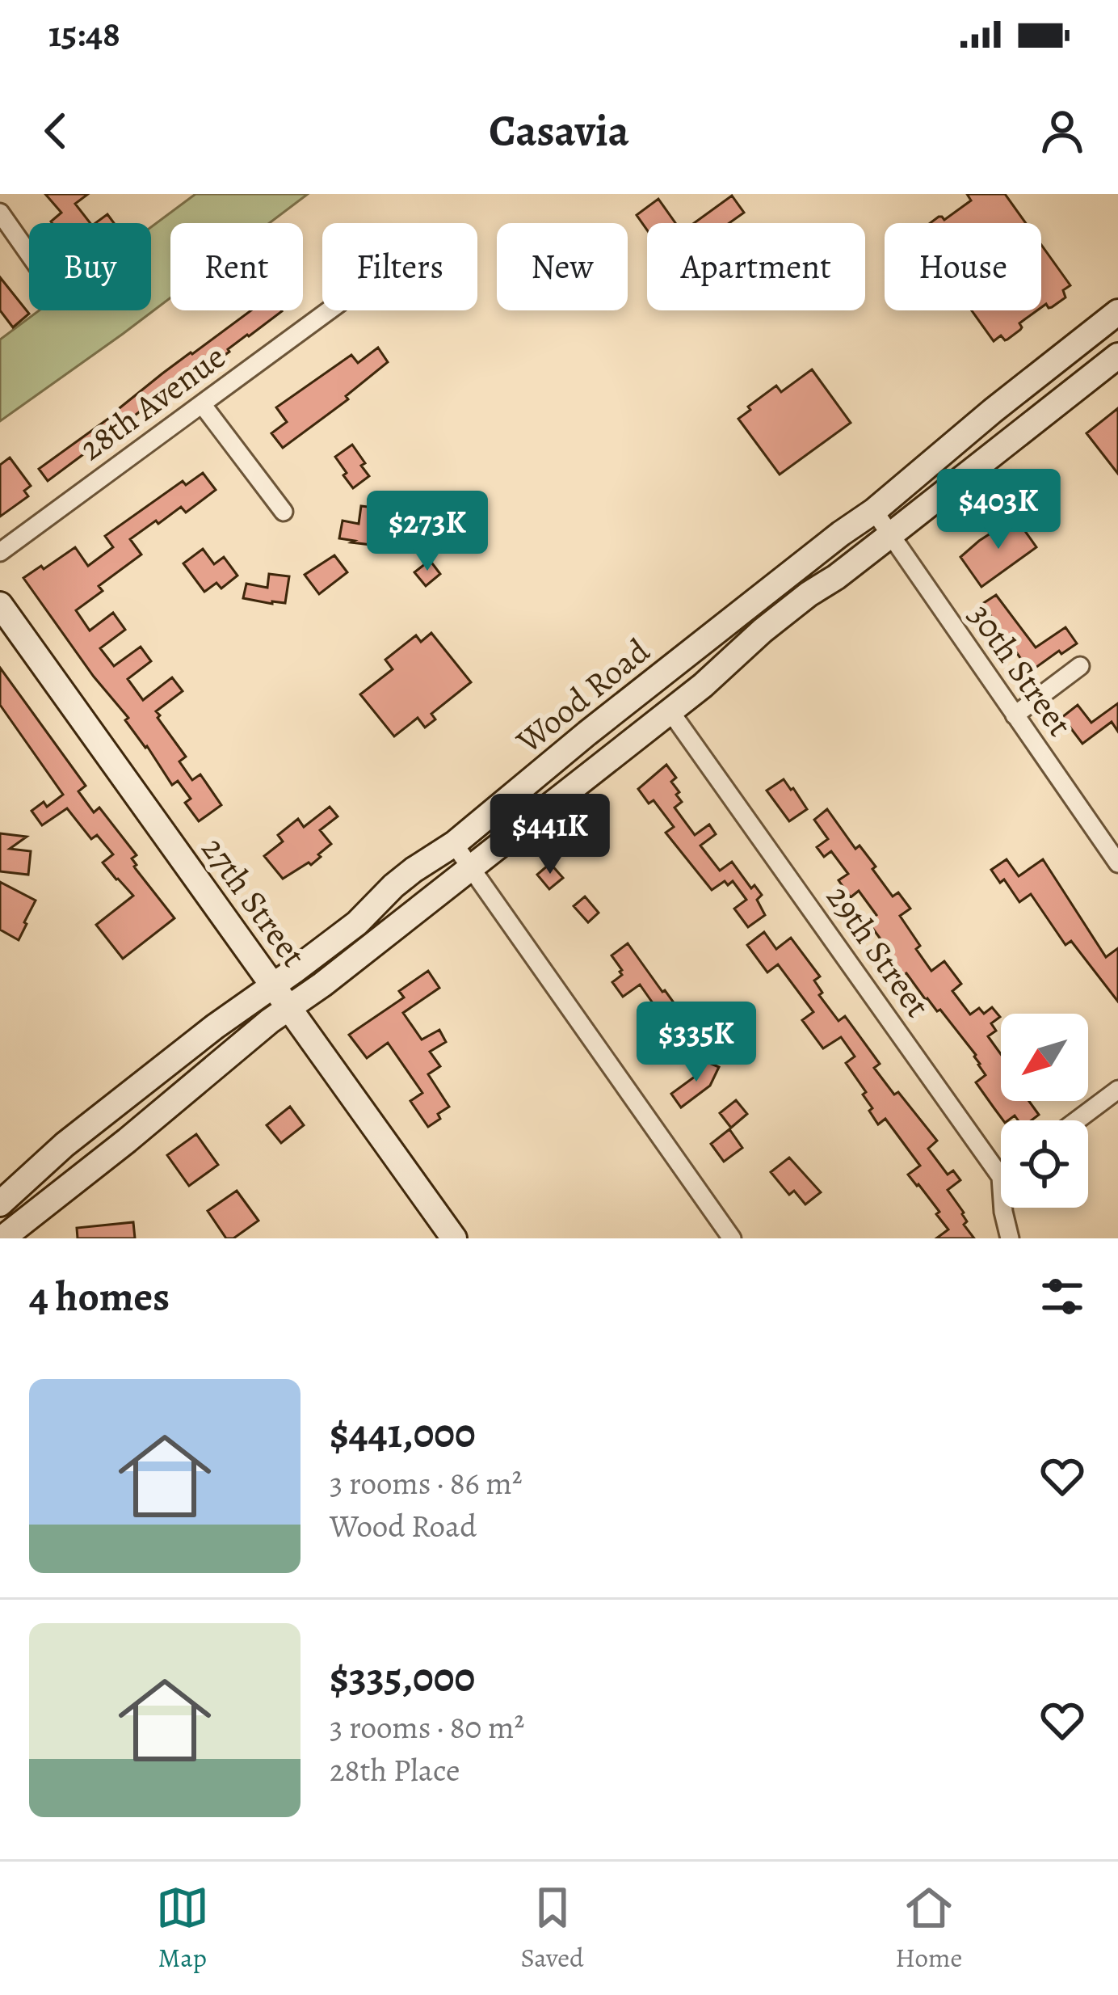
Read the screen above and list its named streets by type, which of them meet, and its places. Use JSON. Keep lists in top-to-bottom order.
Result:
{
  "streets": {
    "street": [
      "28th Avenue",
      "30th Street",
      "Wood Road",
      "27th Street",
      "29th Street"
    ]
  },
  "crossings": [
    ["30th Street", "Wood Road"],
    ["Wood Road", "27th Street"],
    ["Wood Road", "29th Street"]
  ],
  "north": "bottom left",
  "page": {
    "status": "15:48",
    "header": "Casavia",
    "chip": [
      "Buy",
      "Rent",
      "Filters",
      "New",
      "Apartment",
      "House"
    ],
    "price": [
      "$403K",
      "$273K",
      "$441K",
      "$335K"
    ],
    "heading": "4 homes",
    "list": [
      {
        "name": "$441,000",
        "note": "3 rooms · 86 m² · Wood Road"
      },
      {
        "name": "$335,000",
        "note": "3 rooms · 80 m² · 28th Place"
      }
    ],
    "tabs": ["Map", "Saved", "Home"]
  }
}
